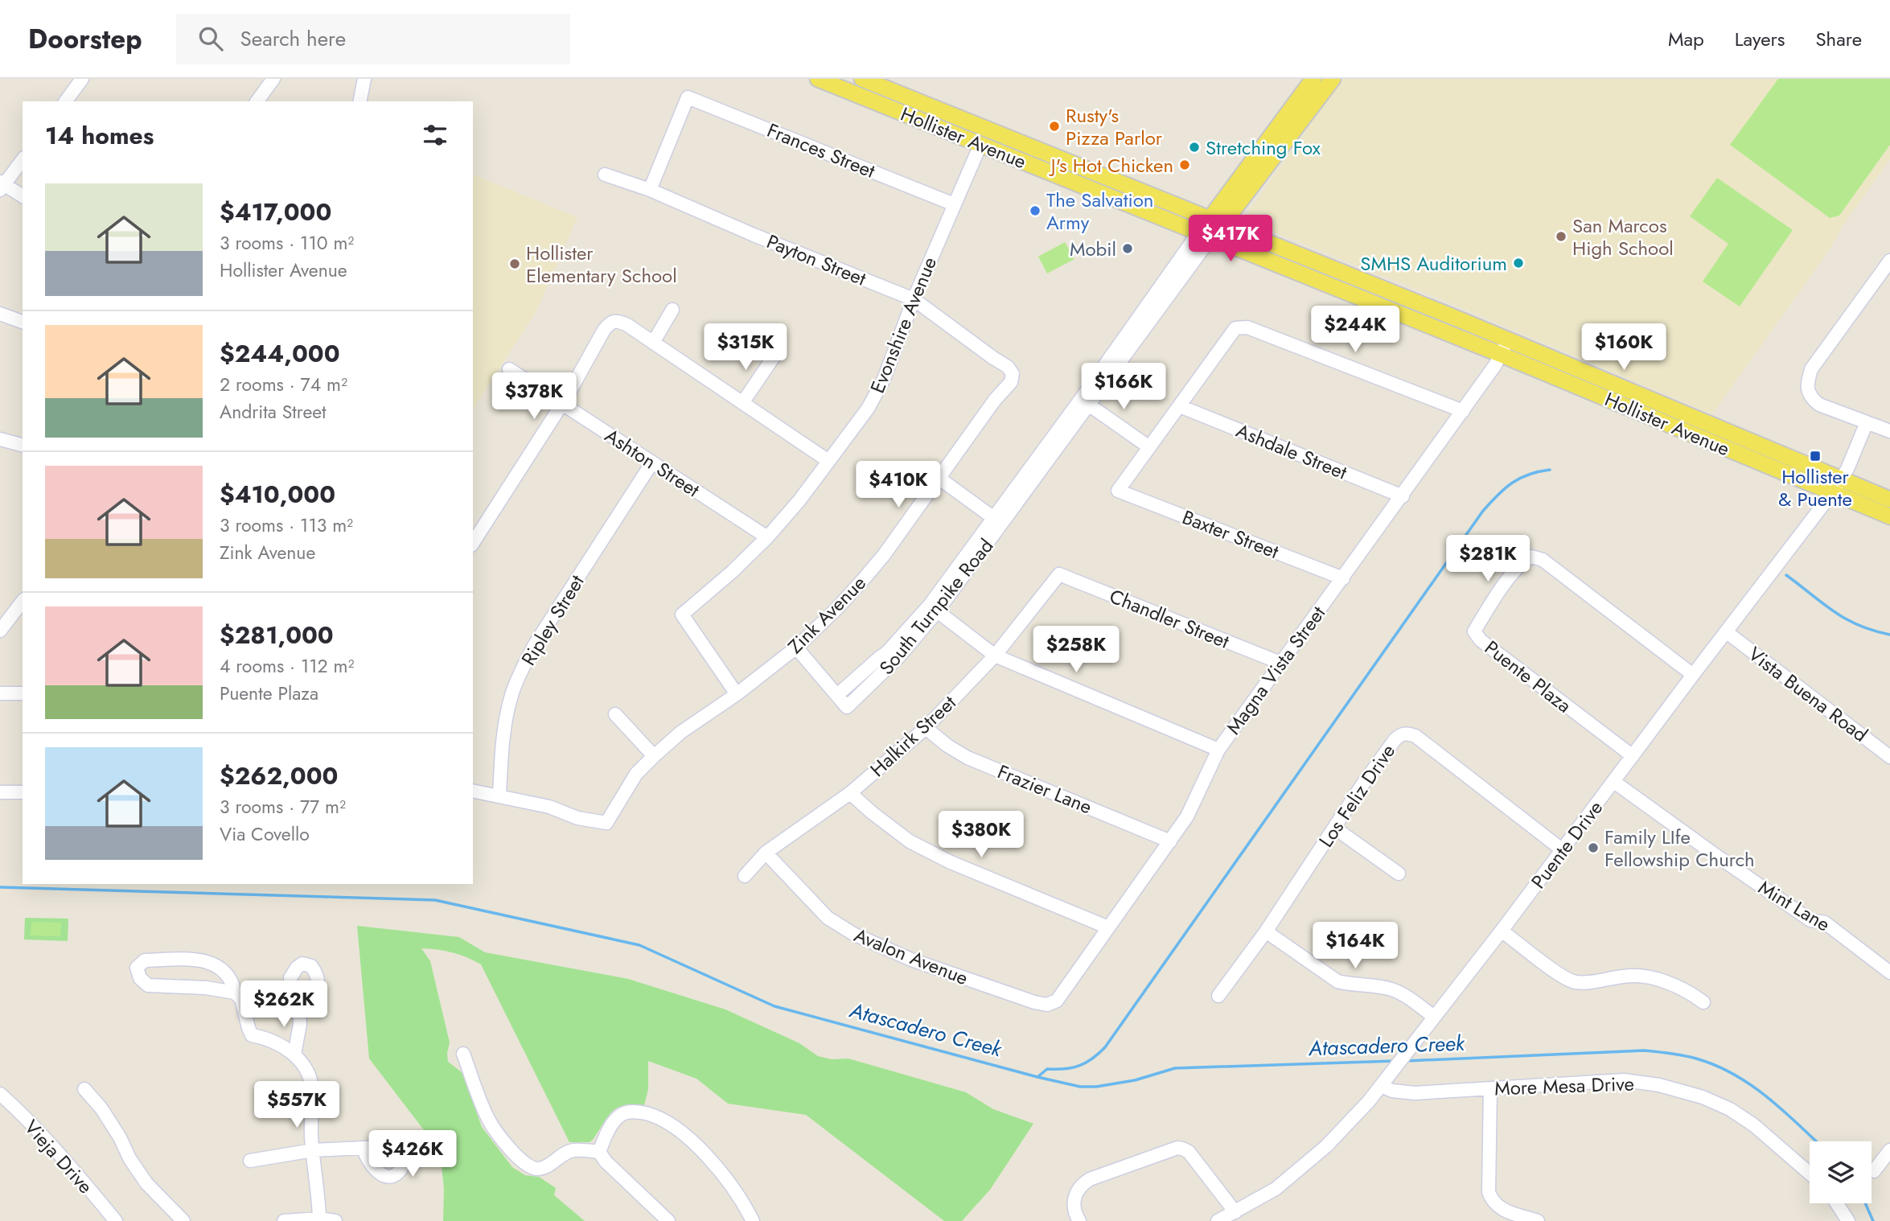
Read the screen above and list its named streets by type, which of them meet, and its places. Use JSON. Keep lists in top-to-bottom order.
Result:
{
  "streets": {
    "main road": ["Hollister Avenue", "South Turnpike Road"],
    "street": [
      "Frances Street",
      "Payton Street",
      "Evonshire Avenue",
      "Ashdale Street",
      "Ashton Street",
      "Baxter Street",
      "Zink Avenue",
      "Chandler Street",
      "Ripley Street",
      "Magna Vista Street",
      "Puente Plaza",
      "Vista Buena Road",
      "Halkirk Street",
      "Frazier Lane",
      "Los Feliz Drive",
      "Puente Drive",
      "Mint Lane",
      "Avalon Avenue",
      "More Mesa Drive",
      "Vieja Drive"
    ]
  },
  "crossings": [
    ["Hollister Avenue", "Evonshire Avenue"],
    ["Hollister Avenue", "South Turnpike Road"],
    ["Hollister Avenue", "Magna Vista Street"],
    ["Hollister Avenue", "Puente Drive"],
    ["Frances Street", "Payton Street"],
    ["Frances Street", "Evonshire Avenue"],
    ["Payton Street", "Evonshire Avenue"],
    ["Payton Street", "Zink Avenue"],
    ["Evonshire Avenue", "Ashton Street"],
    ["Evonshire Avenue", "Zink Avenue"],
    ["Ashdale Street", "Magna Vista Street"],
    ["Ashton Street", "Ripley Street"],
    ["Baxter Street", "Magna Vista Street"],
    ["South Turnpike Road", "Zink Avenue"],
    ["Zink Avenue", "Ripley Street"],
    ["Chandler Street", "Magna Vista Street"],
    ["Chandler Street", "Halkirk Street"],
    ["Magna Vista Street", "Frazier Lane"],
    ["Magna Vista Street", "Avalon Avenue"],
    ["Puente Plaza", "Puente Drive"],
    ["Vista Buena Road", "Puente Drive"],
    ["Halkirk Street", "Frazier Lane"],
    ["Halkirk Street", "Avalon Avenue"],
    ["Los Feliz Drive", "Puente Drive"],
    ["Puente Drive", "Mint Lane"],
    ["Puente Drive", "More Mesa Drive"]
  ],
  "water": ["Atascadero Creek"],
  "places": {
    "other": [
      "Rusty's Pizza Parlor",
      "Stretching Fox",
      "J's Hot Chicken",
      "The Salvation Army",
      "San Marcos High School",
      "Mobil",
      "SMHS Auditorium",
      "Hollister Elementary School",
      "Family LIfe Fellowship Church"
    ],
    "transit": ["Hollister & Puente"]
  },
  "page": {
    "header": "Doorstep",
    "search": "Search here",
    "nav": ["Map", "Layers", "Share"],
    "heading": "14 homes",
    "list": [
      {
        "name": "$417,000",
        "note": "3 rooms · 110 m² · Hollister Avenue"
      },
      {
        "name": "$244,000",
        "note": "2 rooms · 74 m² · Andrita Street"
      },
      {
        "name": "$410,000",
        "note": "3 rooms · 113 m² · Zink Avenue"
      },
      {
        "name": "$281,000",
        "note": "4 rooms · 112 m² · Puente Plaza"
      },
      {
        "name": "$262,000",
        "note": "3 rooms · 77 m² · Via Covello"
      }
    ],
    "price": [
      "$417K",
      "$244K",
      "$315K",
      "$160K",
      "$166K",
      "$378K",
      "$410K",
      "$281K",
      "$258K",
      "$380K",
      "$164K",
      "$262K",
      "$557K",
      "$426K"
    ]
  }
}
